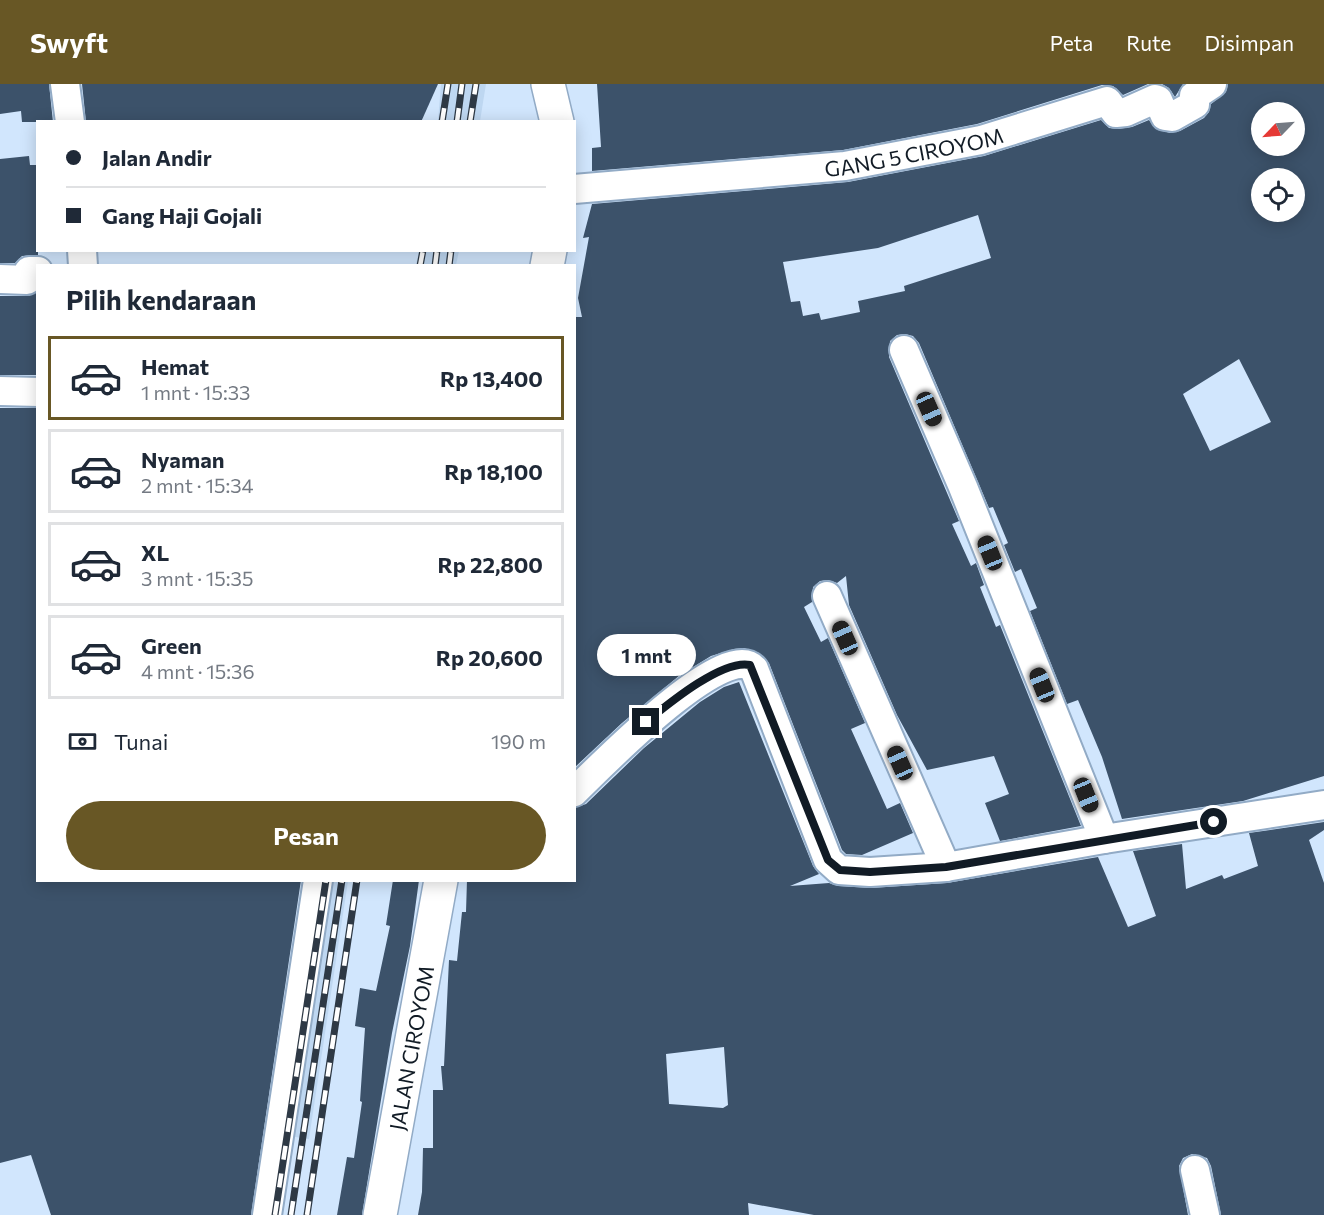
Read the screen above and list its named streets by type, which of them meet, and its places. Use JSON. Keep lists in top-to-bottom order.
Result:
{
  "streets": {
    "main road": ["JALAN CIROYOM"],
    "street": ["GANG 5 CIROYOM"]
  },
  "north": "bottom left",
  "page": {
    "header": "Swyft",
    "nav": ["Peta", "Rute", "Disimpan"],
    "banner": ["Jalan Andir", "Gang Haji Gojali"],
    "heading": "Pilih kendaraan",
    "list": [
      {
        "name": "Hemat",
        "note": "1 mnt · 15:33",
        "value": "Rp 13,400"
      },
      {
        "name": "Nyaman",
        "note": "2 mnt · 15:34",
        "value": "Rp 18,100"
      },
      {
        "name": "XL",
        "note": "3 mnt · 15:35",
        "value": "Rp 22,800"
      },
      {
        "name": "Green",
        "note": "4 mnt · 15:36",
        "value": "Rp 20,600"
      }
    ],
    "bubble": "1 mnt",
    "pay": ["Tunai", "190 m"],
    "buttons": "Pesan"
  }
}
